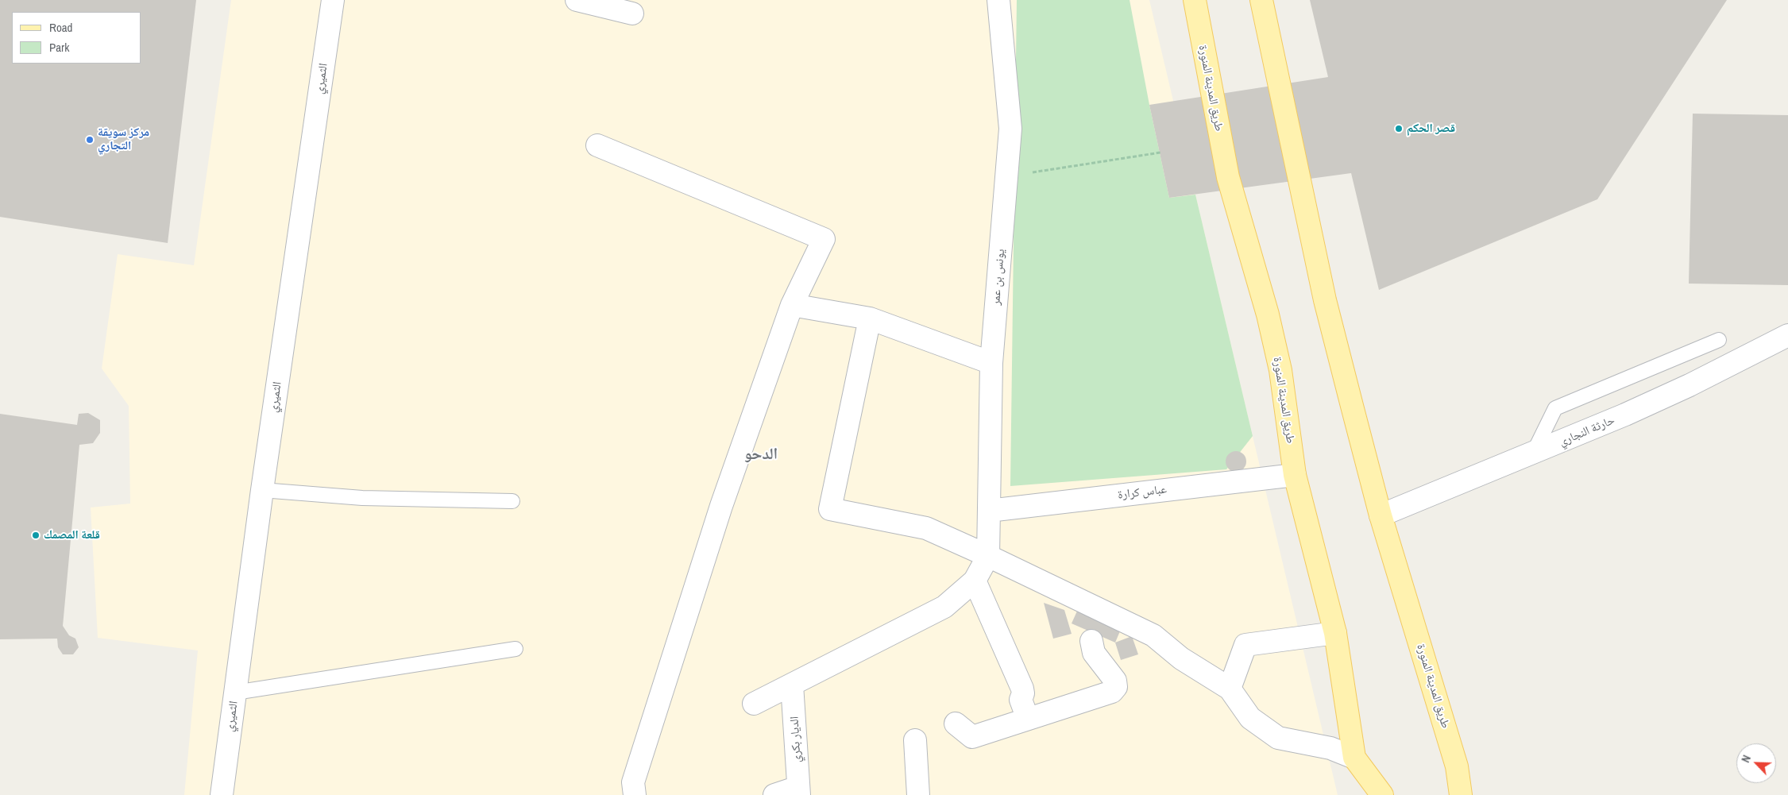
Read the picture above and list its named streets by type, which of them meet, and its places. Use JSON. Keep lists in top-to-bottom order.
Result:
{
  "streets": {
    "main road": ["طريق المدينة المنورة"],
    "street": [
      "الثميري",
      "يونس بن عمر",
      "حارثة النجاري",
      "عباس كرارة",
      "الديار بكري"
    ]
  },
  "crossings": [
    ["طريق المدينة المنورة", "حارثة النجاري"],
    ["طريق المدينة المنورة", "عباس كرارة"],
    ["يونس بن عمر", "عباس كرارة"]
  ],
  "districts": ["الدحو"],
  "places": ["قصر الحكم", "مركز سويقة التجاري", "قلعة المصمك"],
  "legend": ["Road", "Park"],
  "north": "top left"
}
